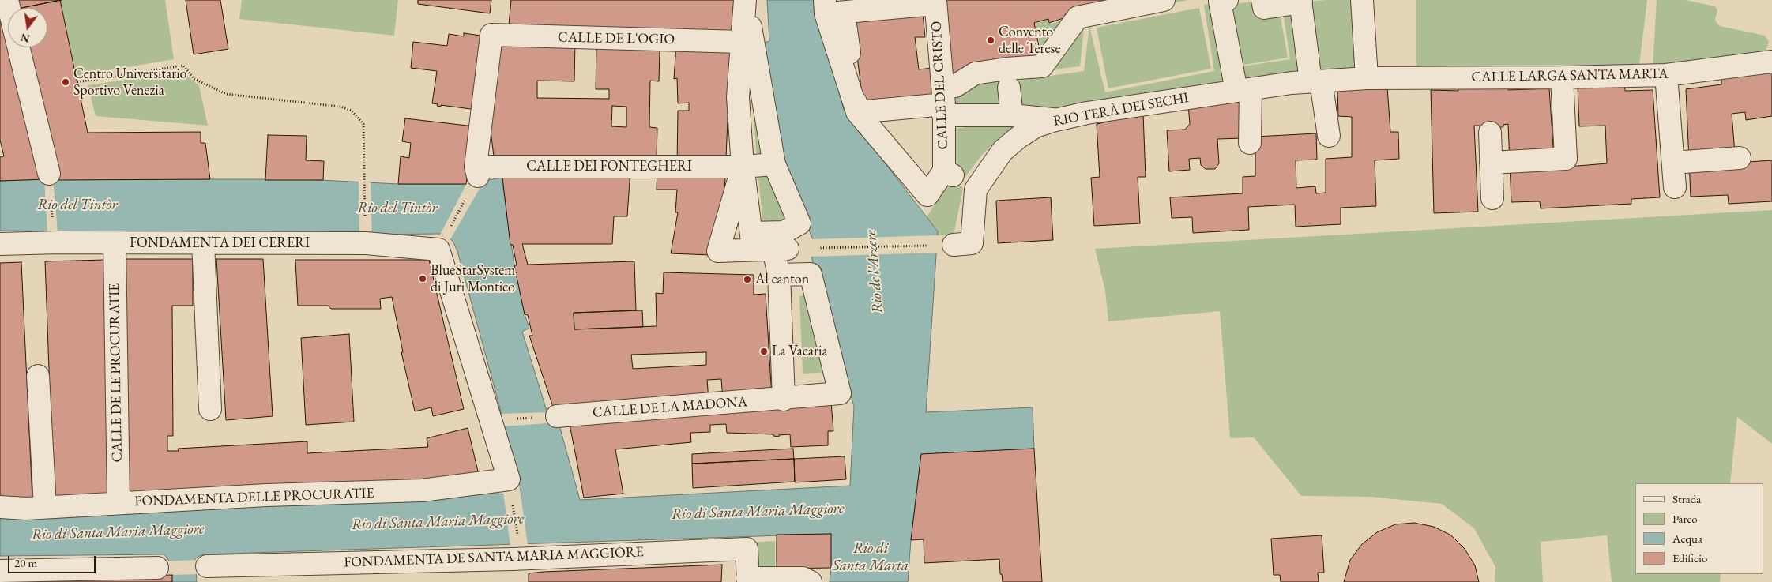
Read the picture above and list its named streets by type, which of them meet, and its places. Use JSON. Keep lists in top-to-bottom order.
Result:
{
  "streets": {
    "street": [
      "CALLE DE L'OGIO",
      "CALLE LARGA SANTA MARTA",
      "CALLE DEL CRISTO",
      "RIO TERÀ DEI SECHI",
      "CALLE DEI FONTEGHERI",
      "FONDAMENTA DEI CERERI",
      "CALLE DE LE PROCURATIE",
      "CALLE DE LA MADONA",
      "FONDAMENTA DELLE PROCURATIE",
      "FONDAMENTA DE SANTA MARIA MAGGIORE"
    ]
  },
  "crossings": [
    ["CALLE DE L'OGIO", "CALLE DEI FONTEGHERI"],
    ["CALLE LARGA SANTA MARTA", "RIO TERÀ DEI SECHI"],
    ["CALLE DEL CRISTO", "RIO TERÀ DEI SECHI"],
    ["FONDAMENTA DEI CERERI", "CALLE DE LE PROCURATIE"],
    ["CALLE DE LE PROCURATIE", "FONDAMENTA DELLE PROCURATIE"]
  ],
  "water": [
    "Rio del Tintòr",
    "Rio de l'Arzere",
    "Rio di Santa Maria Maggiore",
    "Rio di Santa Marta"
  ],
  "places": [
    "Convento delle Terese",
    "Centro Universitario Sportivo Venezia",
    "BlueStarSystem di Juri Montico",
    "Al canton",
    "La Vacaria"
  ],
  "legend": [
    "Strada",
    "Parco",
    "Acqua",
    "Edificio"
  ],
  "scale_bar": "20 m",
  "north": "bottom"
}
